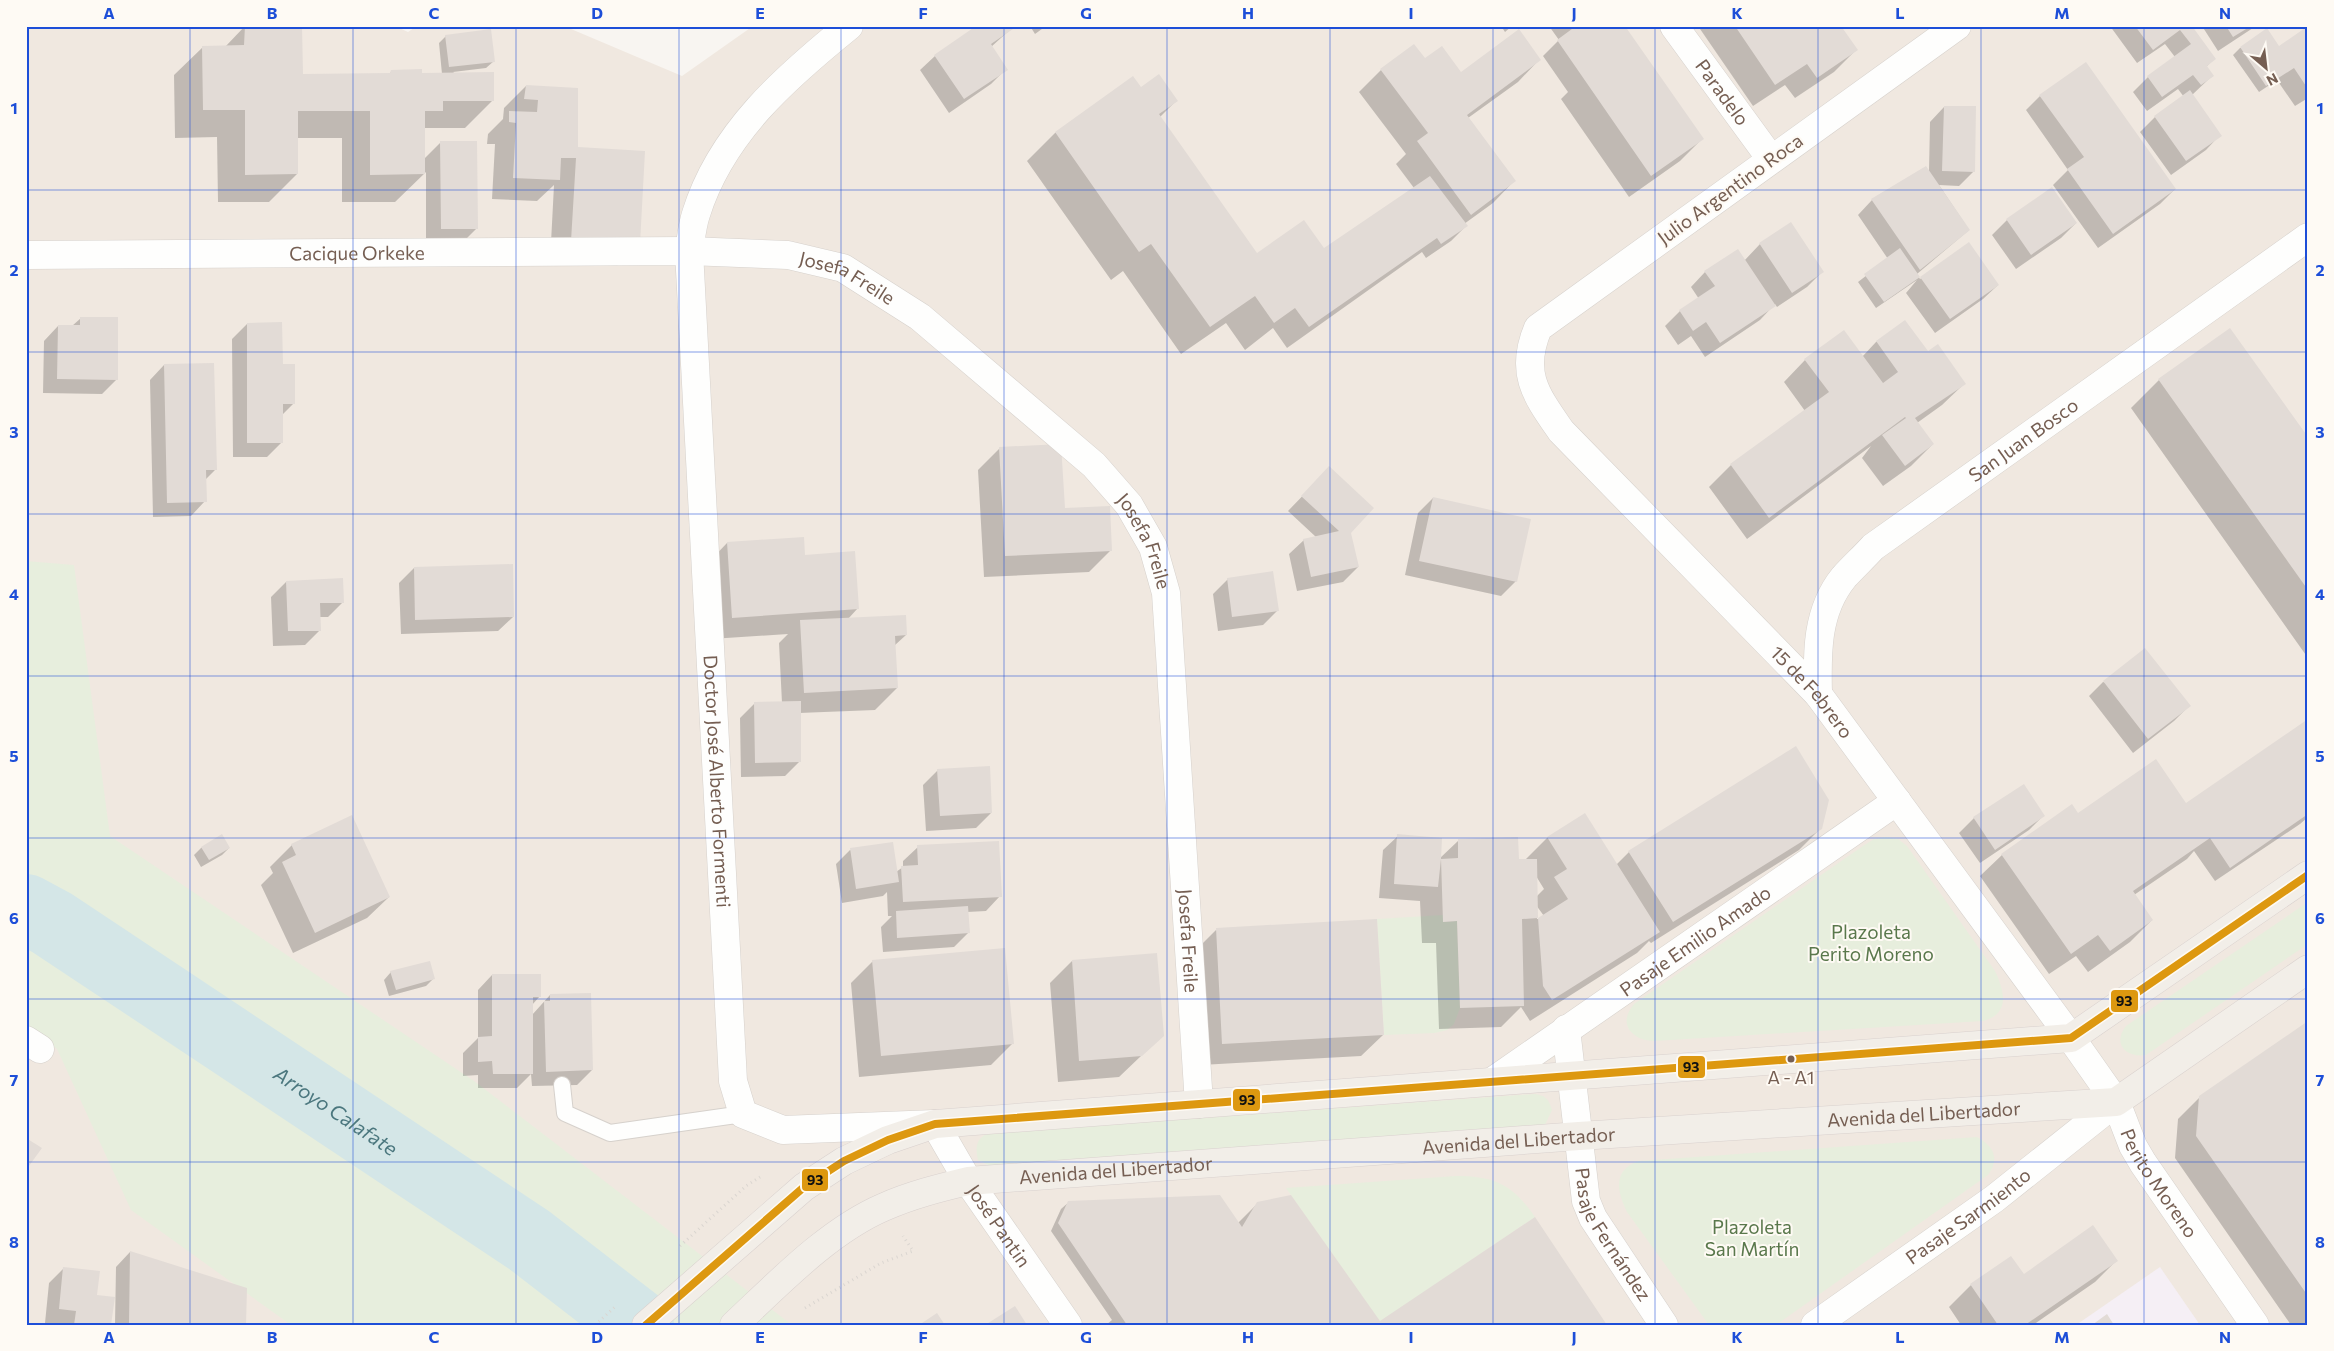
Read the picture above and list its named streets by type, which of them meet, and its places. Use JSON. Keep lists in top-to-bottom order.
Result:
{
  "streets": {
    "main road": ["Avenida del Libertador"],
    "street": [
      "Paradelo",
      "Julio Argentino Roca",
      "Cacique Orkeke",
      "Josefa Freile",
      "San Juan Bosco",
      "15 de Febrero",
      "Doctor José Alberto Formenti",
      "Pasaje Emilio Amado",
      "Perito Moreno",
      "Pasaje Sarmiento",
      "José Pantin",
      "Pasaje Fernández"
    ]
  },
  "crossings": [
    ["Paradelo", "Julio Argentino Roca"],
    ["Julio Argentino Roca", "15 de Febrero"],
    ["Cacique Orkeke", "Josefa Freile"],
    ["Cacique Orkeke", "Doctor José Alberto Formenti"],
    ["Josefa Freile", "Doctor José Alberto Formenti"],
    ["San Juan Bosco", "15 de Febrero"],
    ["15 de Febrero", "Pasaje Emilio Amado"],
    ["15 de Febrero", "Perito Moreno"],
    ["Pasaje Emilio Amado", "Pasaje Fernández"],
    ["Avenida del Libertador", "Perito Moreno"],
    ["Avenida del Libertador", "Pasaje Sarmiento"],
    ["Avenida del Libertador", "José Pantin"],
    ["Avenida del Libertador", "Pasaje Fernández"],
    ["Perito Moreno", "Pasaje Sarmiento"]
  ],
  "water": ["Arroyo Calafate"],
  "parks": ["Plazoleta Perito Moreno", "Plazoleta San Martín"],
  "places": ["A - A1"],
  "lines": ["transit line 93"],
  "north": "bottom right",
  "grid": {
    "columns": [
      "A",
      "B",
      "C",
      "D",
      "E",
      "F",
      "G",
      "H",
      "I",
      "J",
      "K",
      "L",
      "M",
      "N"
    ],
    "rows": [
      "1",
      "2",
      "3",
      "4",
      "5",
      "6",
      "7",
      "8"
    ]
  }
}
